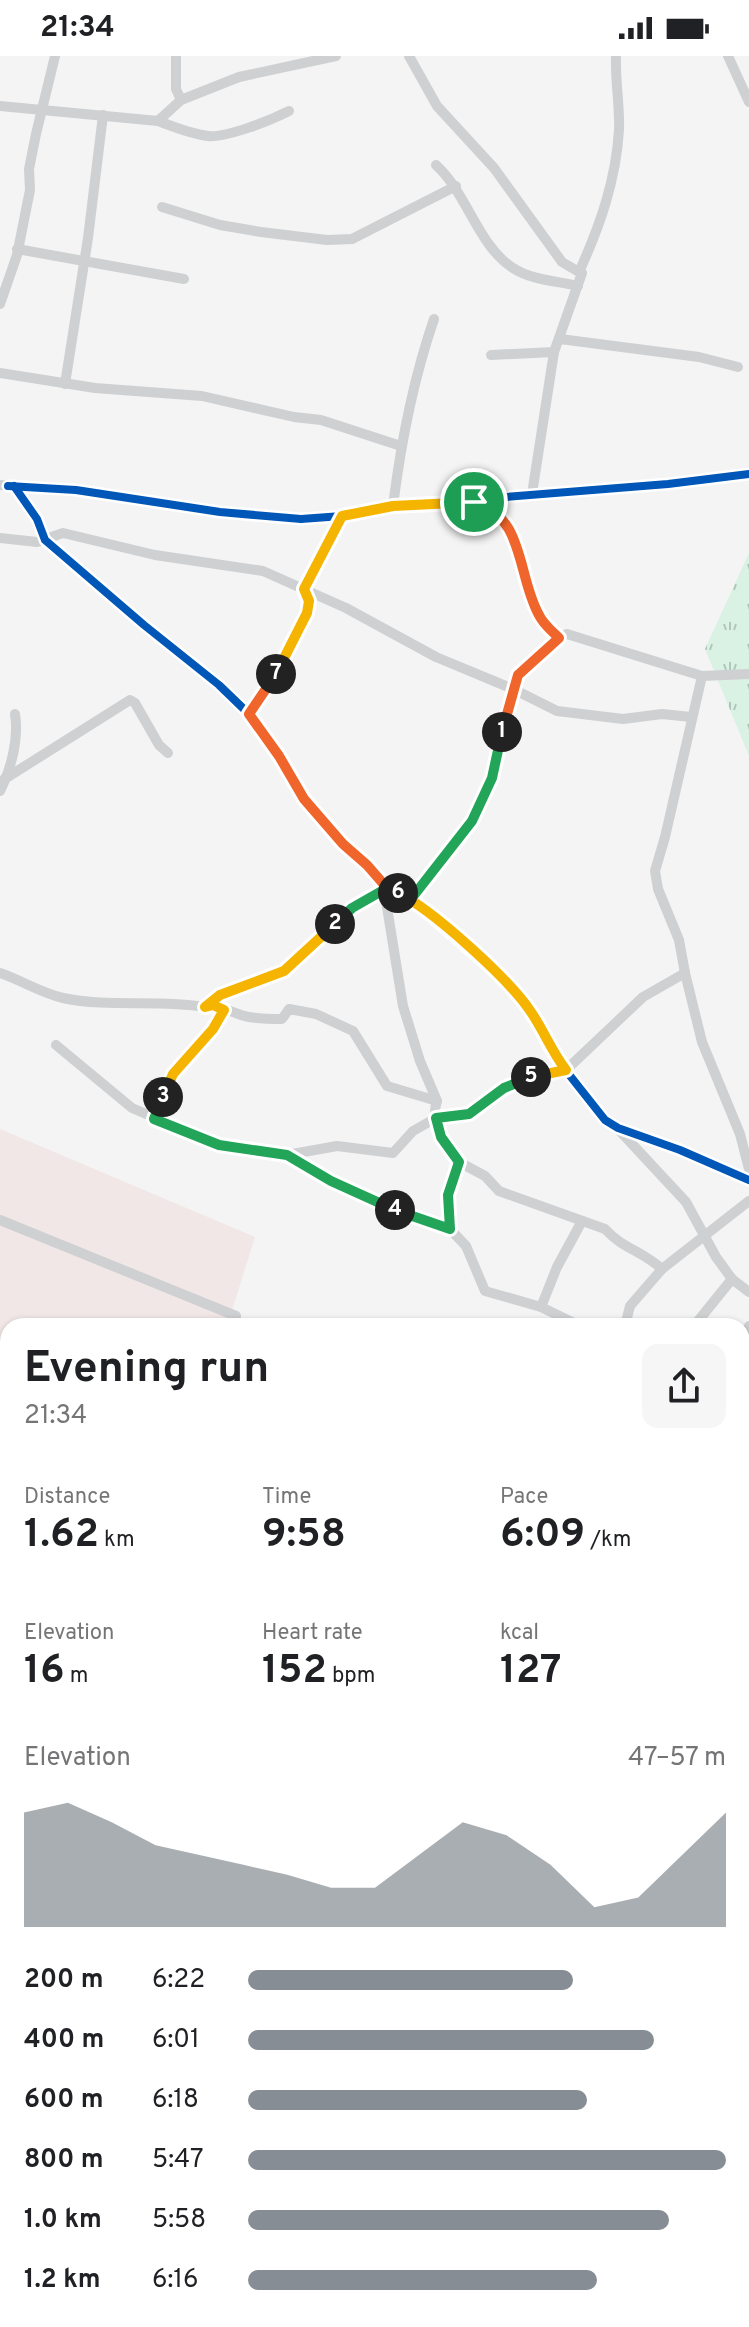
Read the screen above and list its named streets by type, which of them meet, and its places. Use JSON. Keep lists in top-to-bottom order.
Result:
{
  "page": {
    "status": "21:34",
    "pins": [
      "7",
      "1",
      "6",
      "2",
      "5",
      "3",
      "4"
    ],
    "heading": ["Evening run", "21:34"],
    "stats": [
      ["Distance", "1.62 km"],
      ["Time", "9:58"],
      ["Pace", "6:09 /km"],
      ["Elevation", "16 m"],
      ["Heart rate", "152 bpm"],
      ["kcal", "127"]
    ],
    "chart": ["Elevation", "47–57 m"],
    "list": [
      {
        "name": "200 m",
        "note": "6:22"
      },
      {
        "name": "400 m",
        "note": "6:01"
      },
      {
        "name": "600 m",
        "note": "6:18"
      },
      {
        "name": "800 m",
        "note": "5:47"
      },
      {
        "name": "1.0 km",
        "note": "5:58"
      },
      {
        "name": "1.2 km",
        "note": "6:16"
      }
    ]
  }
}
